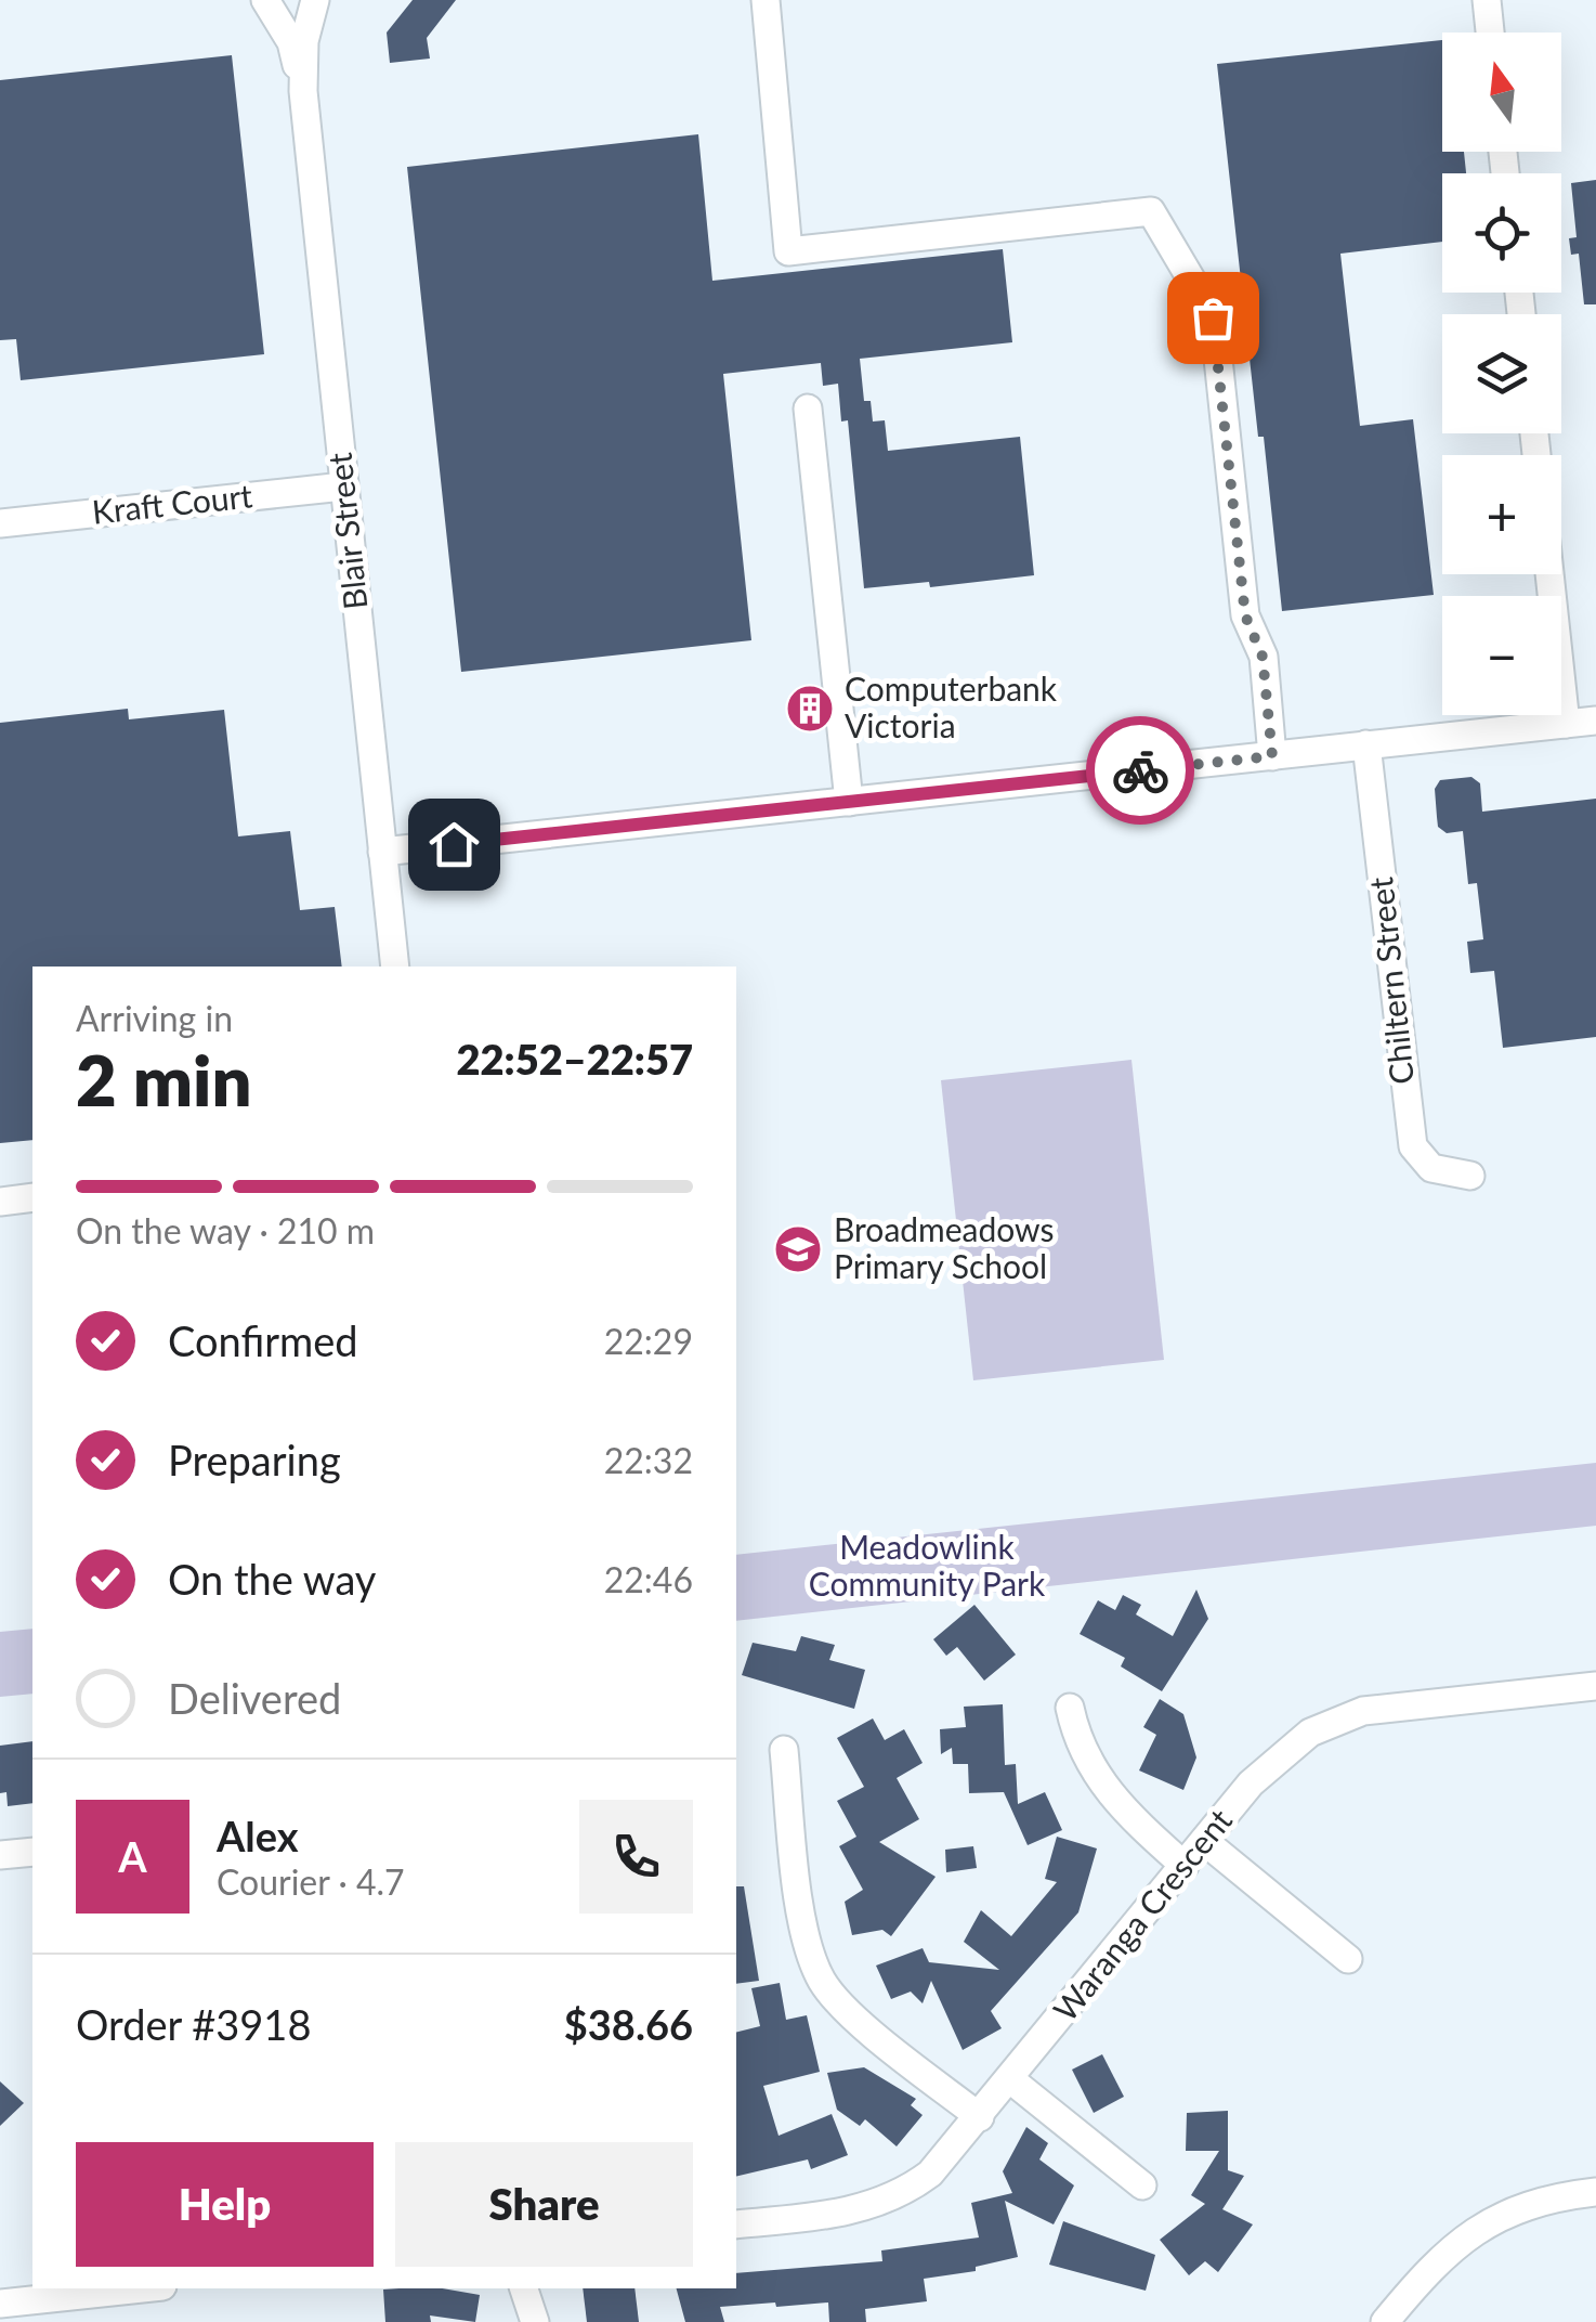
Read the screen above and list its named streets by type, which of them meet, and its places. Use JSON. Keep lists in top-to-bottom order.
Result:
{
  "streets": {
    "street": [
      "Kraft Court",
      "Blair Street",
      "Chiltern Street",
      "Waranga Crescent"
    ]
  },
  "crossings": [
    ["Kraft Court", "Blair Street"]
  ],
  "parks": ["Meadowlink Community Park"],
  "places": {
    "building": ["Computerbank Victoria"],
    "school or university": ["Broadmeadows Primary School"]
  },
  "north": "top",
  "page": {
    "map_buttons": ["+", "−"],
    "heading": ["2 min", "Arriving in", "22:52–22:57"],
    "panel": [
      "Alex",
      "Courier · 4.7",
      "Order #3918",
      "$38.66"
    ],
    "bar": "On the way · 210 m",
    "list": [
      ["Confirmed", "22:29"],
      ["Preparing", "22:32"],
      ["On the way", "22:46"],
      "Delivered"
    ],
    "round": "A",
    "buttons": ["Help", "Share"]
  }
}
